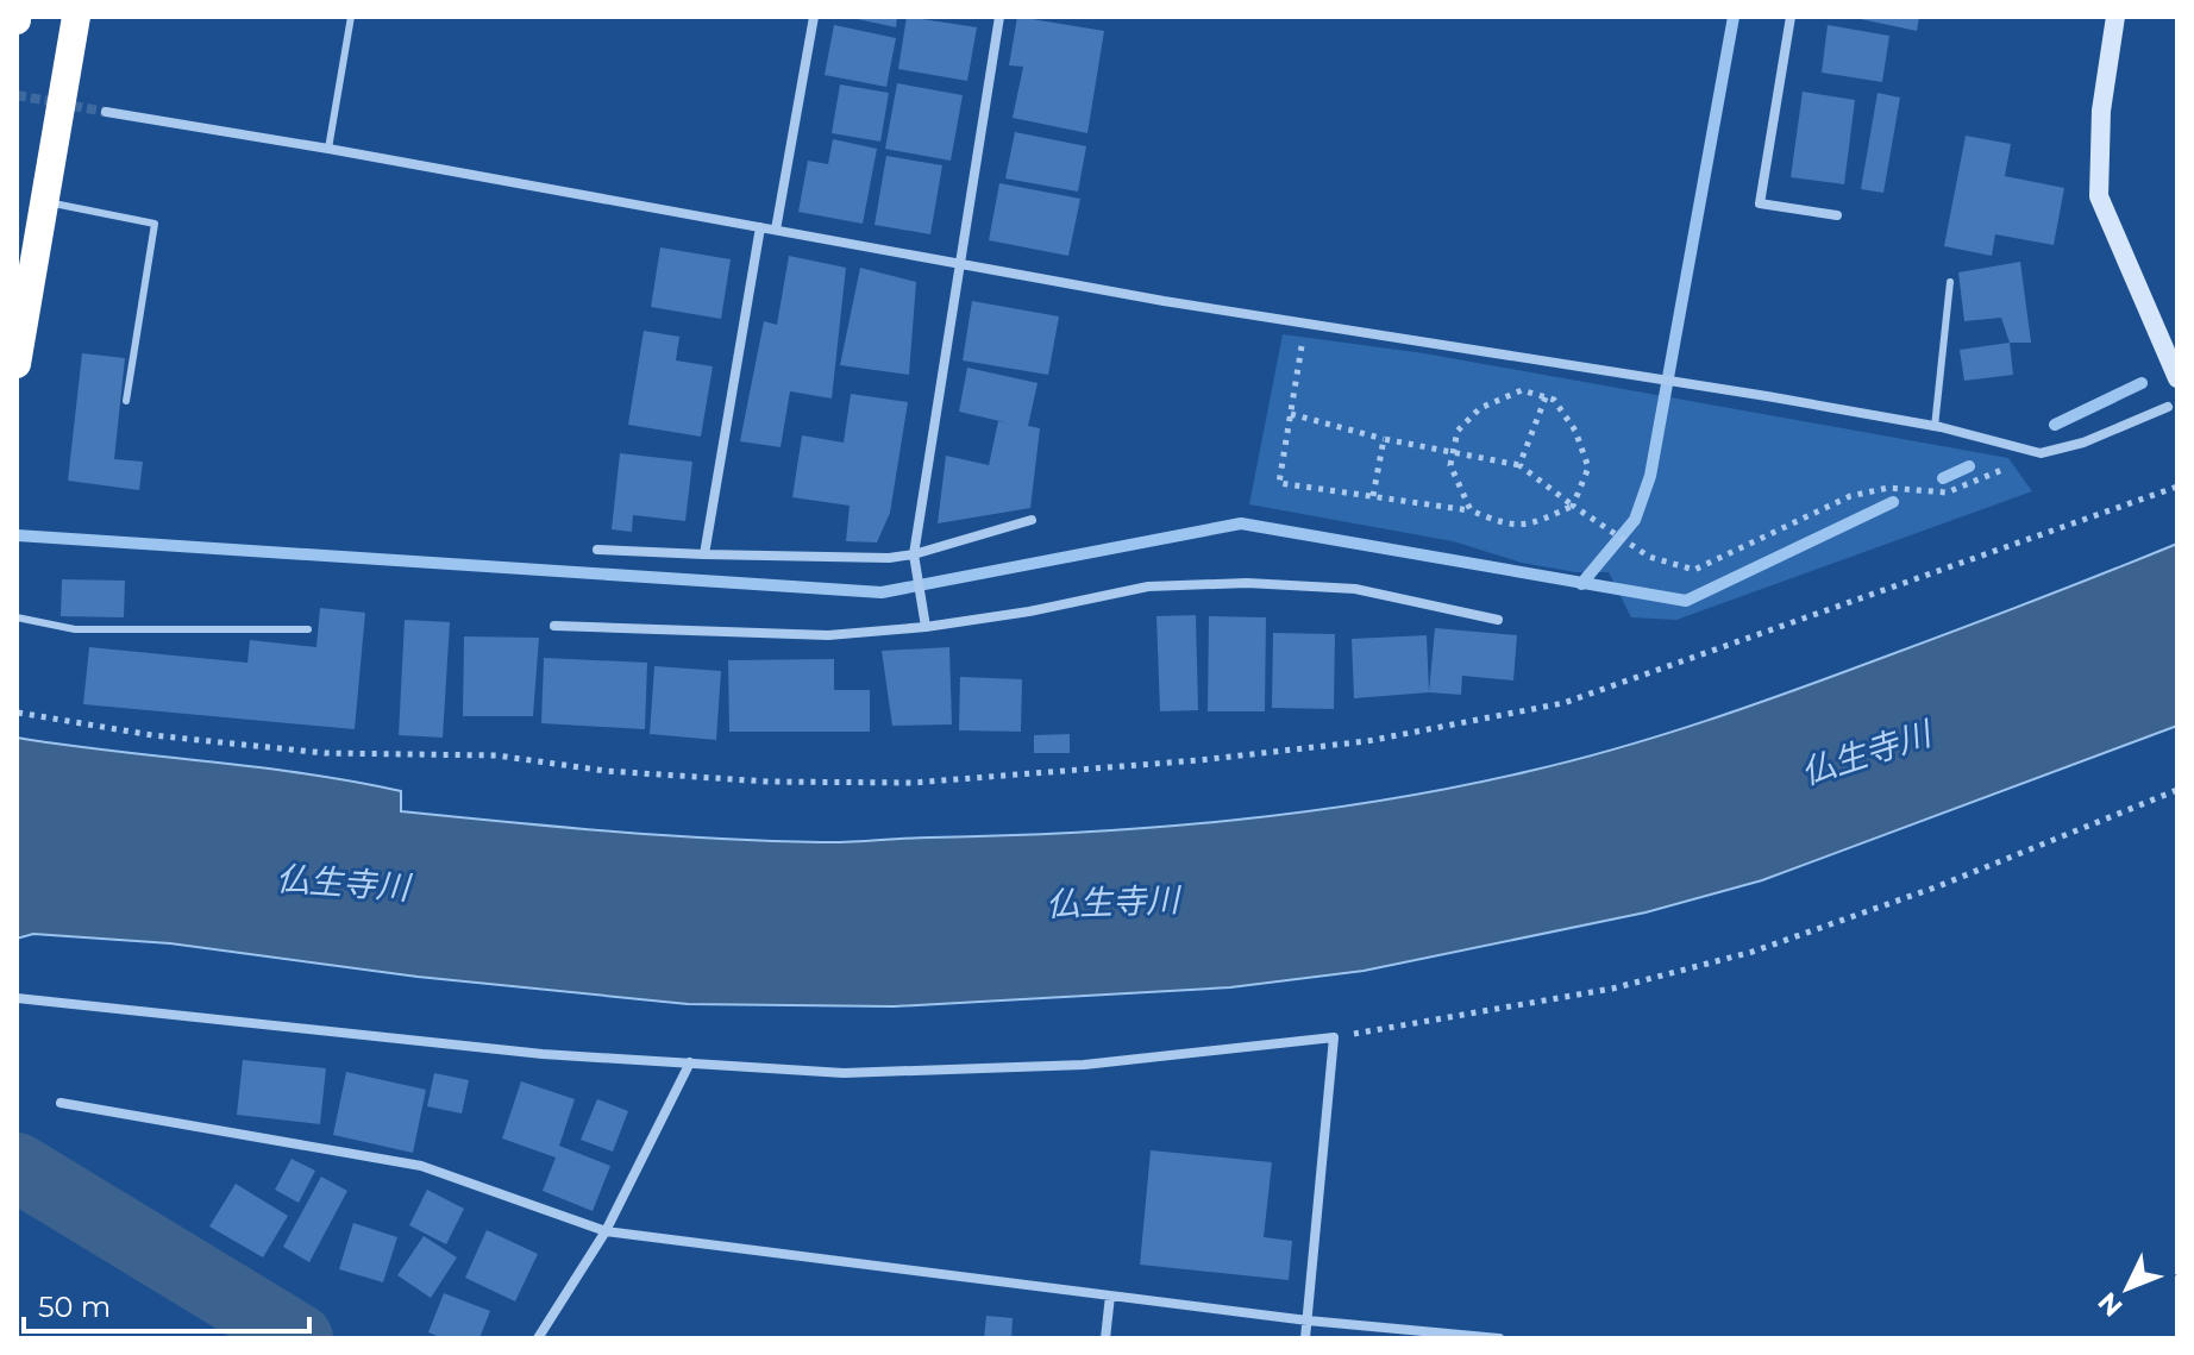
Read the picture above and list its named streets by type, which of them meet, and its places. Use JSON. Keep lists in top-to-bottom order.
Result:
{
  "water": ["仏生寺川"],
  "scale_bar": "50 m",
  "north": "bottom left"
}
